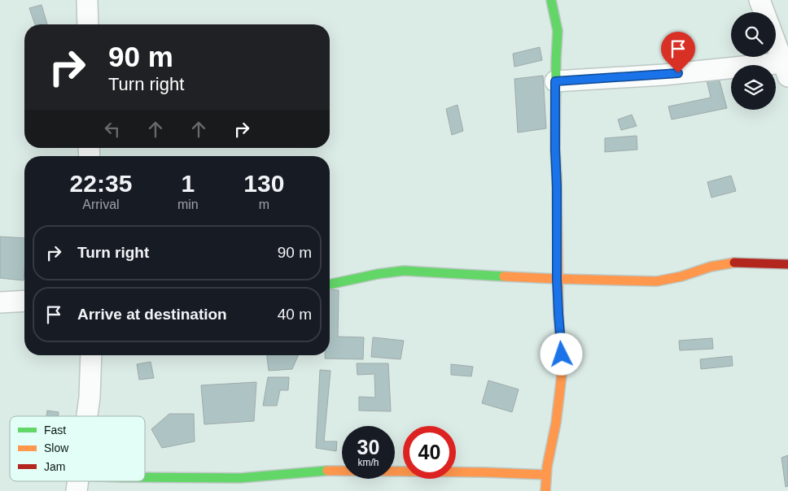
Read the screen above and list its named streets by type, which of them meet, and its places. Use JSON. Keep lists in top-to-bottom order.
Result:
{
  "legend": ["Fast", "Slow", "Jam"],
  "page": {
    "turn": ["90 m", "Turn right"],
    "eta": [
      "22:35",
      "Arrival",
      "1",
      "min",
      "130",
      "m"
    ],
    "list": [
      {
        "name": "Turn right",
        "value": "90 m"
      },
      {
        "name": "Arrive at destination",
        "value": "40 m"
      }
    ],
    "speed": "30 km/h",
    "limit": "40"
  }
}
